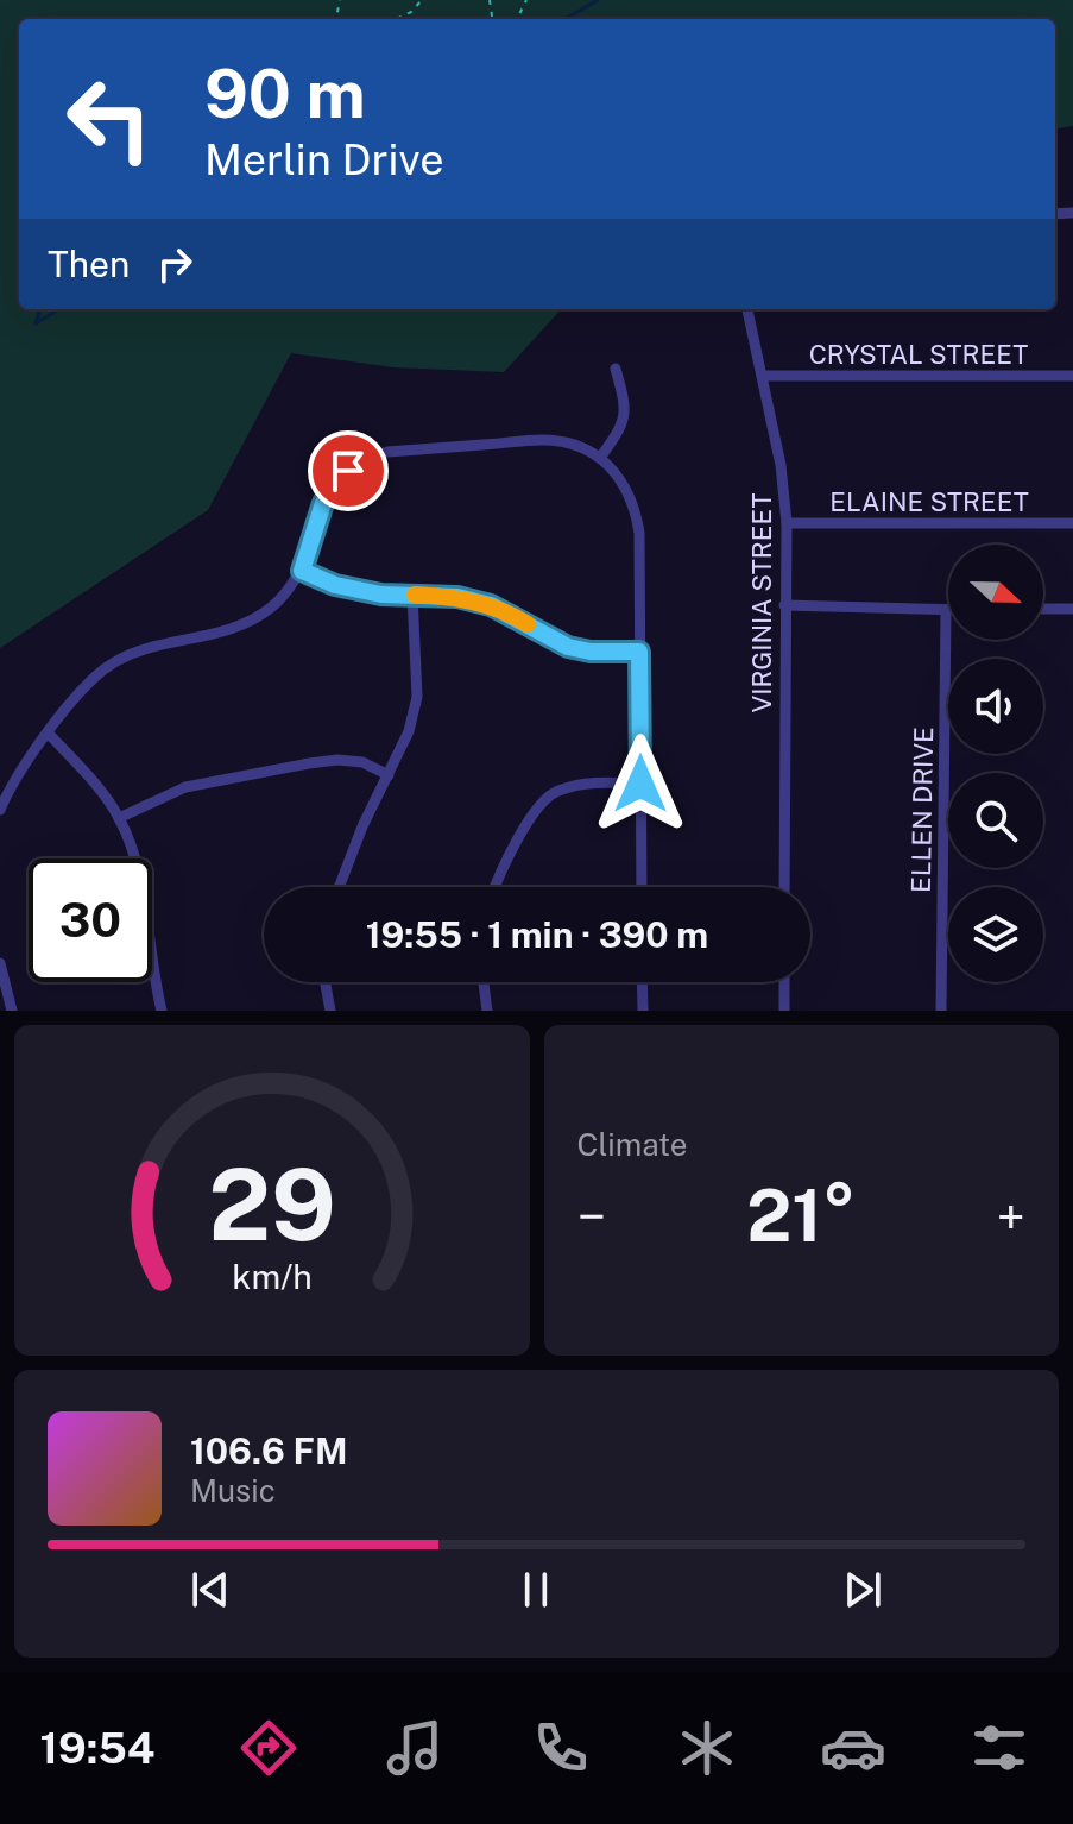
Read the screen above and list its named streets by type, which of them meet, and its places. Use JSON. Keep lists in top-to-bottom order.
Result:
{
  "streets": {
    "street": [
      "CRYSTAL STREET",
      "ELAINE STREET",
      "VIRGINIA STREET",
      "ELLEN DRIVE"
    ]
  },
  "crossings": [
    ["CRYSTAL STREET", "VIRGINIA STREET"],
    ["ELAINE STREET", "VIRGINIA STREET"]
  ],
  "north": "right",
  "page": {
    "turn": ["90 m", "Merlin Drive"],
    "then": "Then",
    "limit": "30",
    "trip": "19:55 · 1 min · 390 m",
    "tile": "Climate",
    "heat": ["−", "21°", "+"],
    "song": ["106.6 FM", "Music"],
    "tabs": "19:54",
    "gauge": ["29", "km/h"]
  }
}
